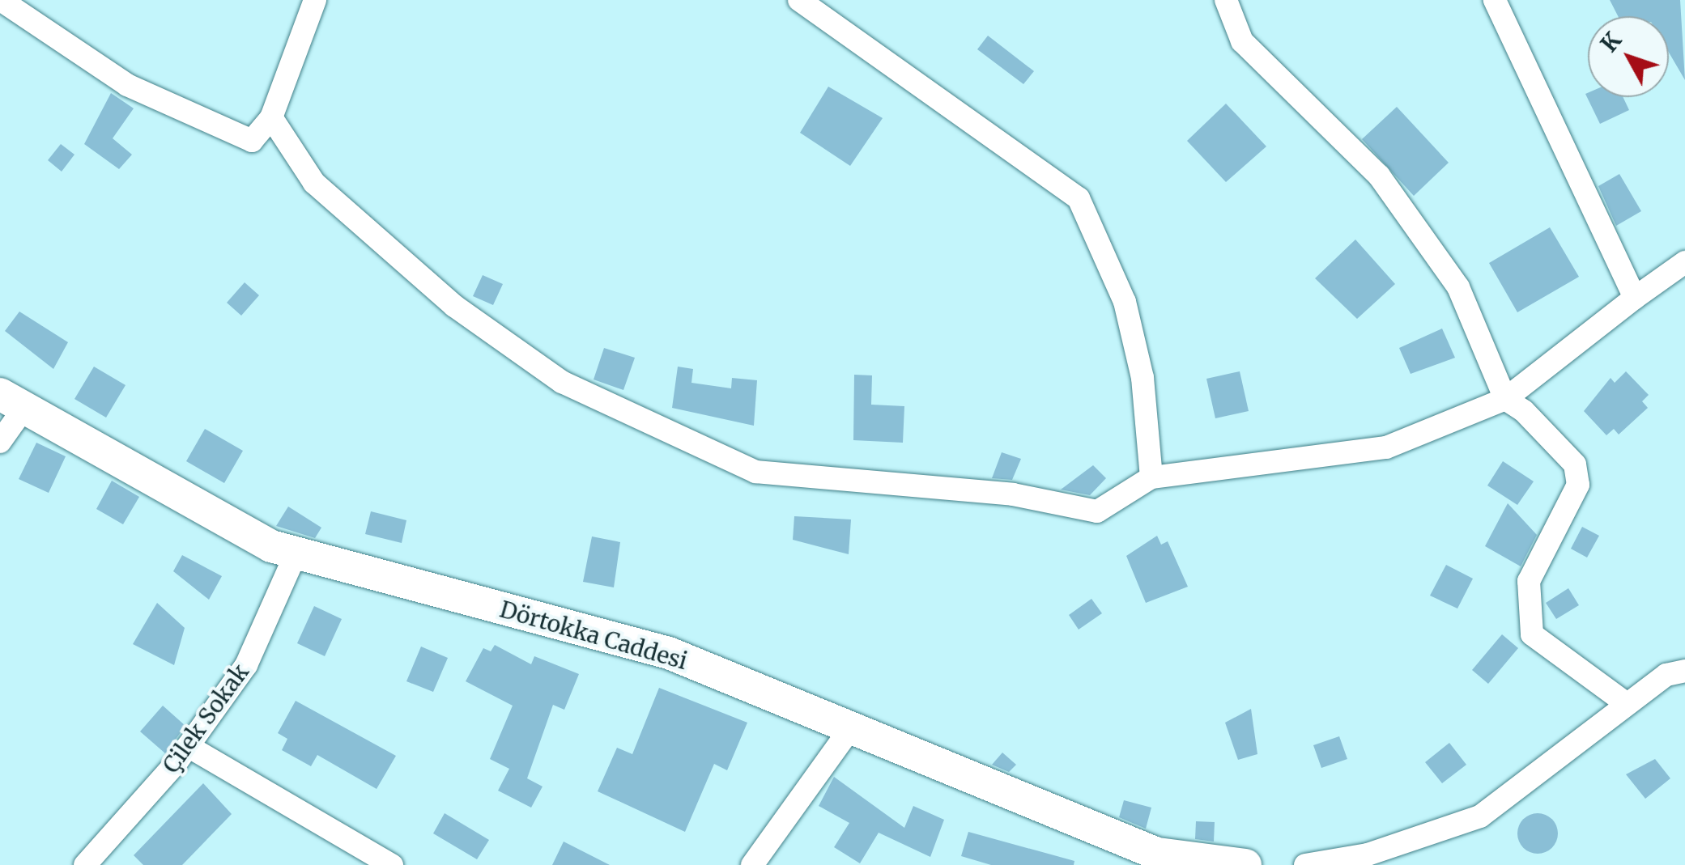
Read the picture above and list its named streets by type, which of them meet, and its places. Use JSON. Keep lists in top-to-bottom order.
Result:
{
  "streets": {
    "street": ["Dörtokka Caddesi", "Çilek Sokak"]
  },
  "crossings": [
    ["Dörtokka Caddesi", "Çilek Sokak"]
  ],
  "north": "top left"
}
